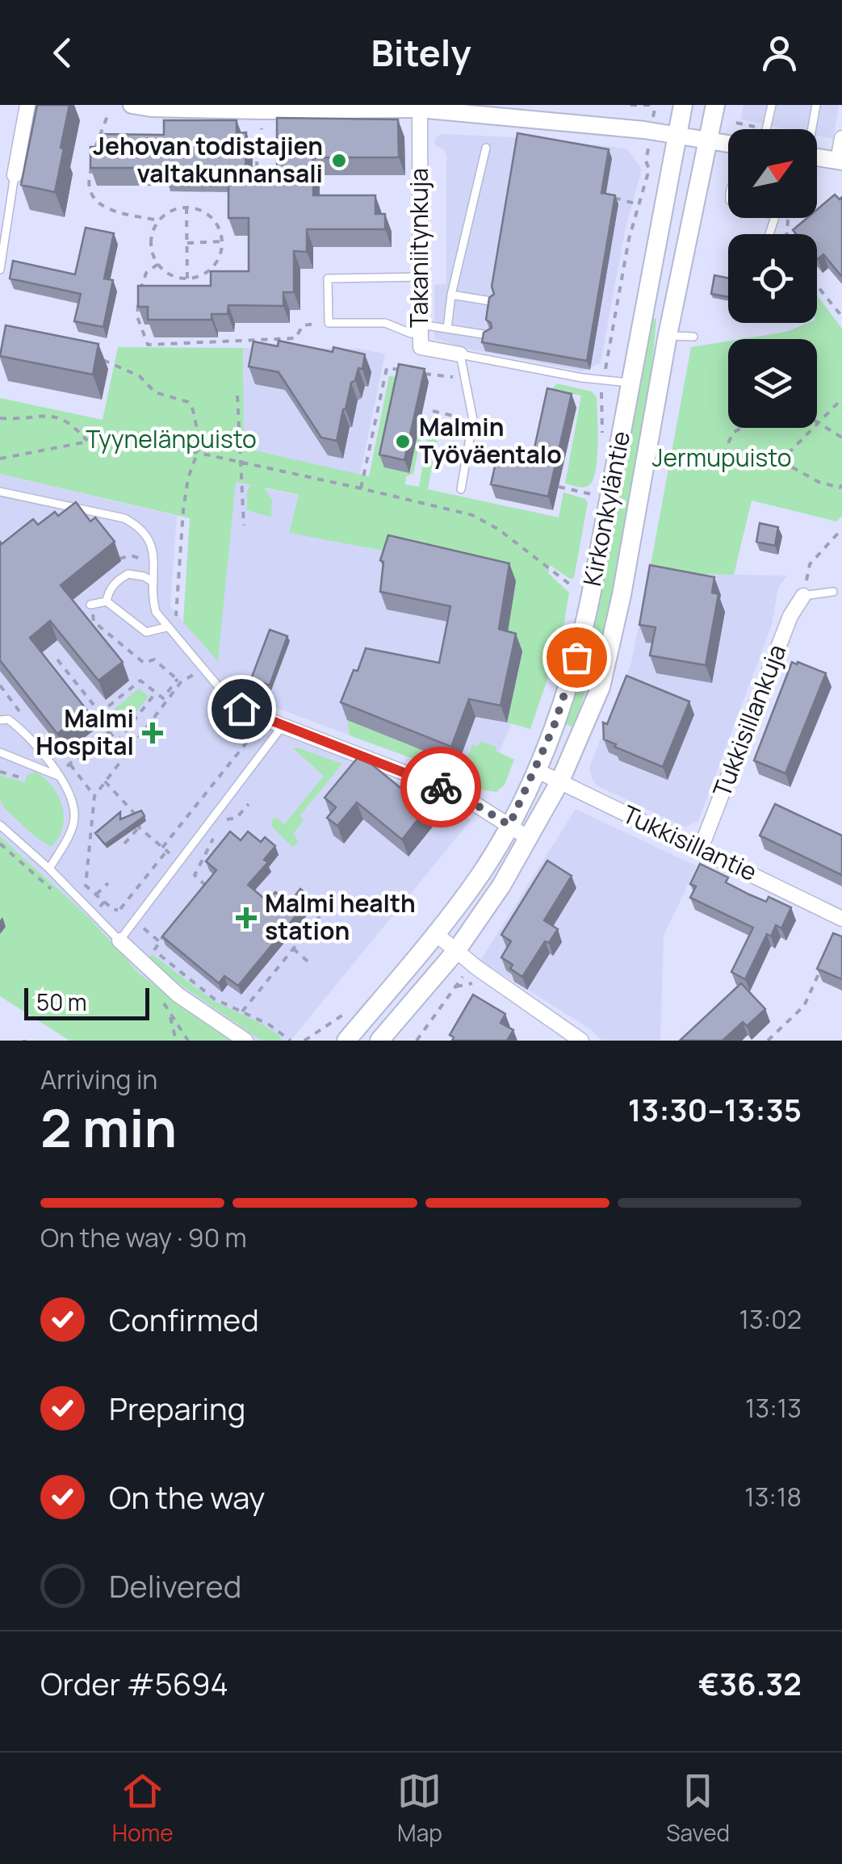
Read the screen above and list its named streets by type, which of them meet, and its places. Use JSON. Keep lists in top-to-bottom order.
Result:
{
  "streets": {
    "main road": ["Kirkonkyläntie"],
    "street": ["Takaniitynkuja", "Tukkisillankuja", "Tukkisillantie"]
  },
  "crossings": [
    ["Kirkonkyläntie", "Tukkisillantie"],
    ["Tukkisillankuja", "Tukkisillantie"]
  ],
  "parks": ["Tyynelänpuisto", "Jermupuisto"],
  "places": {
    "other": ["Jehovan todistajien valtakunnansali", "Malmin Työväentalo"],
    "health": ["Malmi Hospital", "Malmi health station"]
  },
  "scale_bar": "50 m",
  "north": "top right",
  "page": {
    "header": "Bitely",
    "scale": "50 m",
    "heading": ["2 min", "Arriving in", "13:30–13:35"],
    "panel": ["Order #5694", "€36.32"],
    "bar": "On the way · 90 m",
    "list": [
      ["Confirmed", "13:02"],
      ["Preparing", "13:13"],
      ["On the way", "13:18"],
      "Delivered"
    ],
    "tabs": ["Home", "Map", "Saved"]
  }
}
